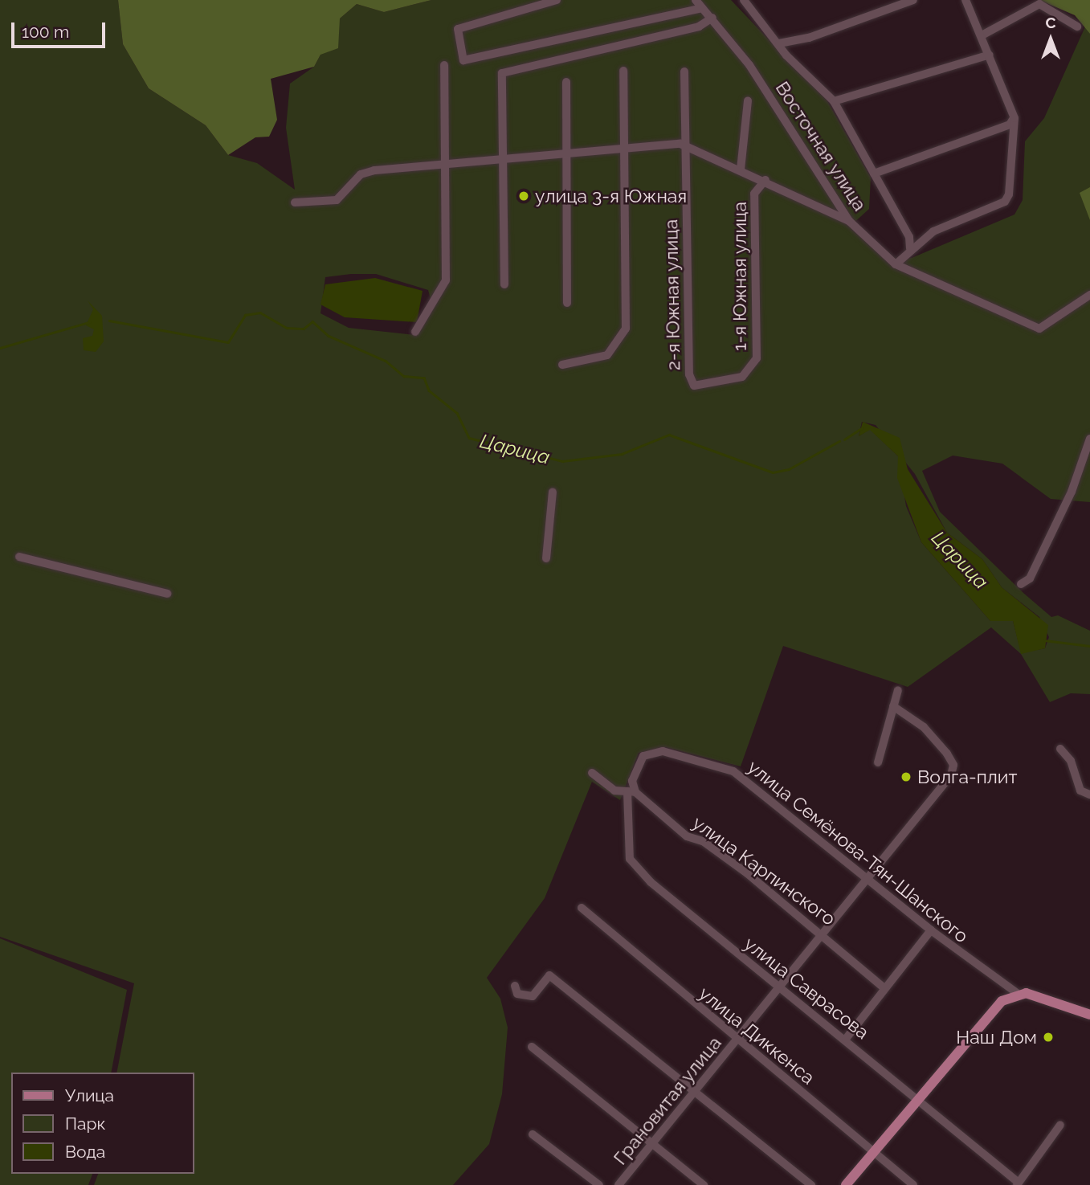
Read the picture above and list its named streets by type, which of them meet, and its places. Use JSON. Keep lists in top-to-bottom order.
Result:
{
  "streets": {
    "street": [
      "Восточная улица",
      "1-я Южная улица",
      "2-я Южная улица",
      "улица Семёнова-Тян-Шанского",
      "улица Карпинского",
      "улица Саврасова",
      "улица Диккенса",
      "Грановитая улица"
    ]
  },
  "crossings": [
    ["1-я Южная улица", "2-я Южная улица"],
    ["улица Семёнова-Тян-Шанского", "улица Карпинского"],
    ["улица Семёнова-Тян-Шанского", "улица Саврасова"],
    ["улица Семёнова-Тян-Шанского", "Грановитая улица"],
    ["улица Карпинского", "улица Саврасова"],
    ["улица Карпинского", "Грановитая улица"],
    ["улица Саврасова", "Грановитая улица"],
    ["улица Диккенса", "Грановитая улица"]
  ],
  "water": ["Царица"],
  "places": ["улица 3-я Южная", "Волга-плит", "Наш Дом"],
  "legend": ["Улица", "Парк", "Вода"],
  "scale_bar": "100 m",
  "north": "top"
}
